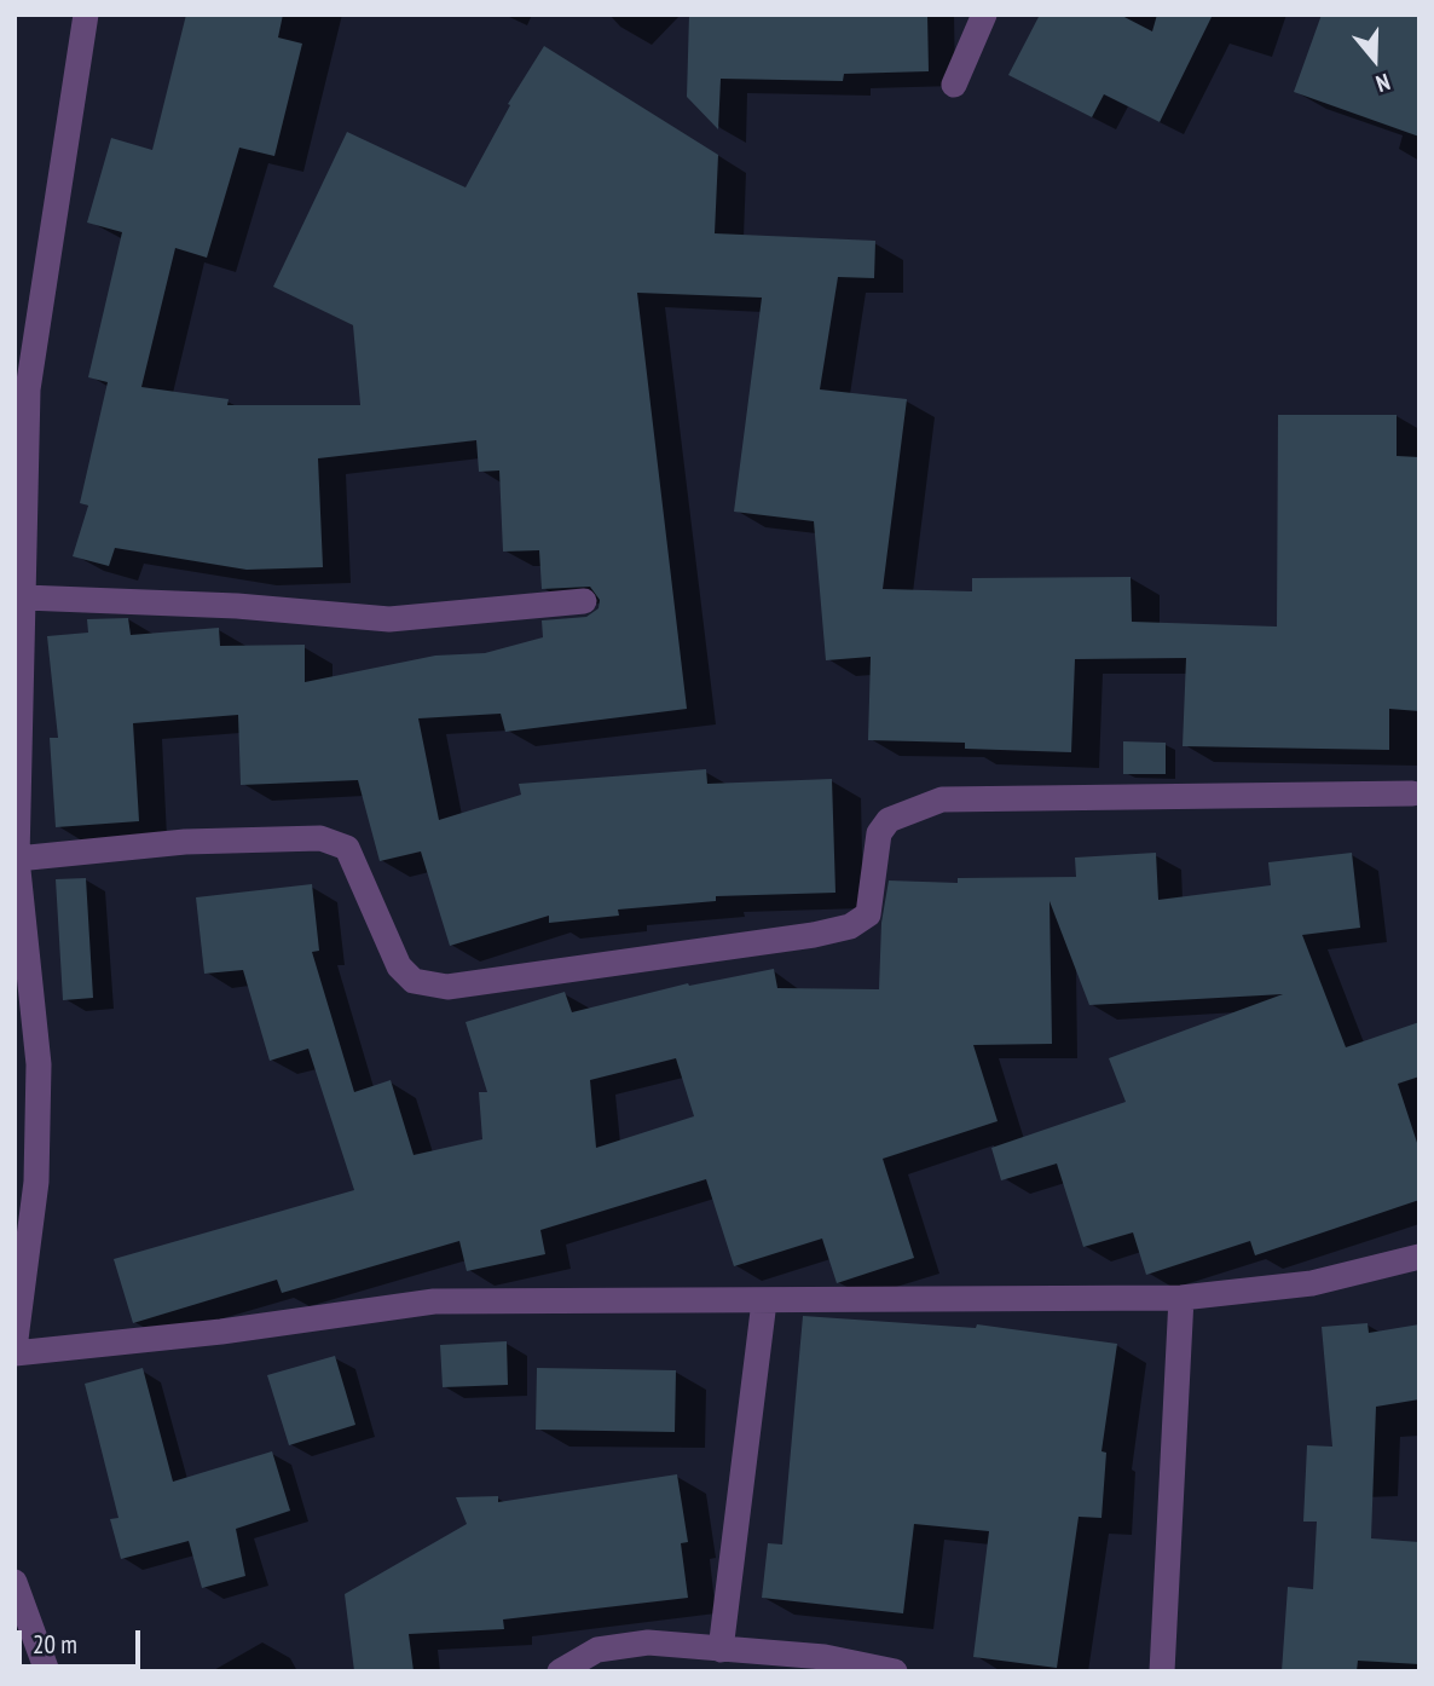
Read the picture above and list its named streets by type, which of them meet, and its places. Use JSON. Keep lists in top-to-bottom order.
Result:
{
  "scale_bar": "20 m",
  "north": "bottom"
}
